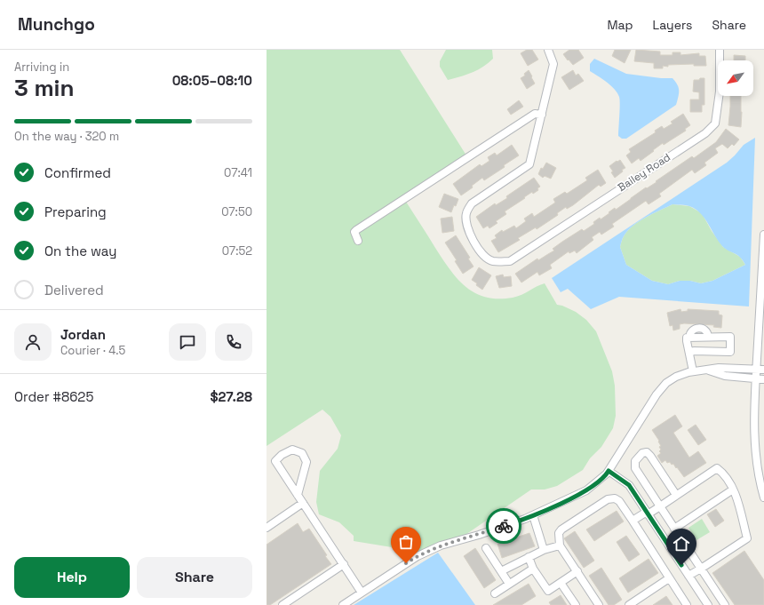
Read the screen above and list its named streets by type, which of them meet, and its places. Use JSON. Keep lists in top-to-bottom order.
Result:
{
  "streets": {
    "street": ["Bailey Road"]
  },
  "north": "bottom left",
  "page": {
    "header": "Munchgo",
    "nav": ["Map", "Layers", "Share"],
    "heading": ["3 min", "Arriving in", "08:05–08:10"],
    "panel": [
      "Jordan",
      "Courier · 4.5",
      "Order #8625",
      "$27.28"
    ],
    "bar": "On the way · 320 m",
    "list": [
      ["Confirmed", "07:41"],
      ["Preparing", "07:50"],
      ["On the way", "07:52"],
      "Delivered"
    ],
    "buttons": ["Help", "Share"]
  }
}
